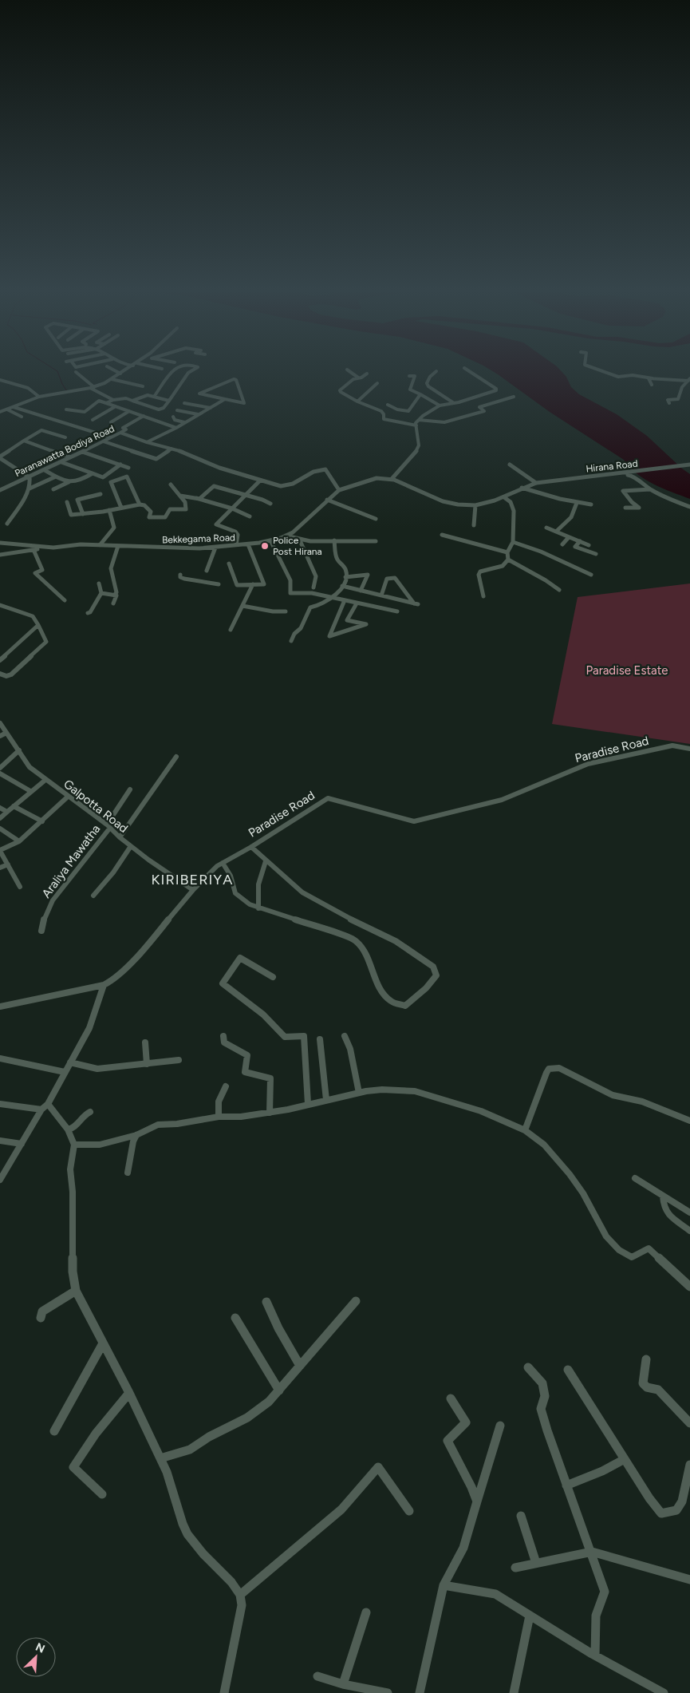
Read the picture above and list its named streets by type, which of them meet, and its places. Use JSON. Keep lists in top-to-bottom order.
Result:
{
  "streets": {
    "street": [
      "Paranawatta Bodiya Road",
      "Hirana Road",
      "Bekkegama Road",
      "Paradise Road",
      "Galpotta Road",
      "Araliya Mawatha"
    ]
  },
  "crossings": [
    ["Paranawatta Bodiya Road", "Bekkegama Road"],
    ["Hirana Road", "Bekkegama Road"],
    ["Paradise Road", "Galpotta Road"],
    ["Galpotta Road", "Araliya Mawatha"]
  ],
  "districts": ["KIRIBERIYA"],
  "parks": ["Paradise Estate"],
  "places": ["Police Post Hirana"],
  "north": "top right"
}
